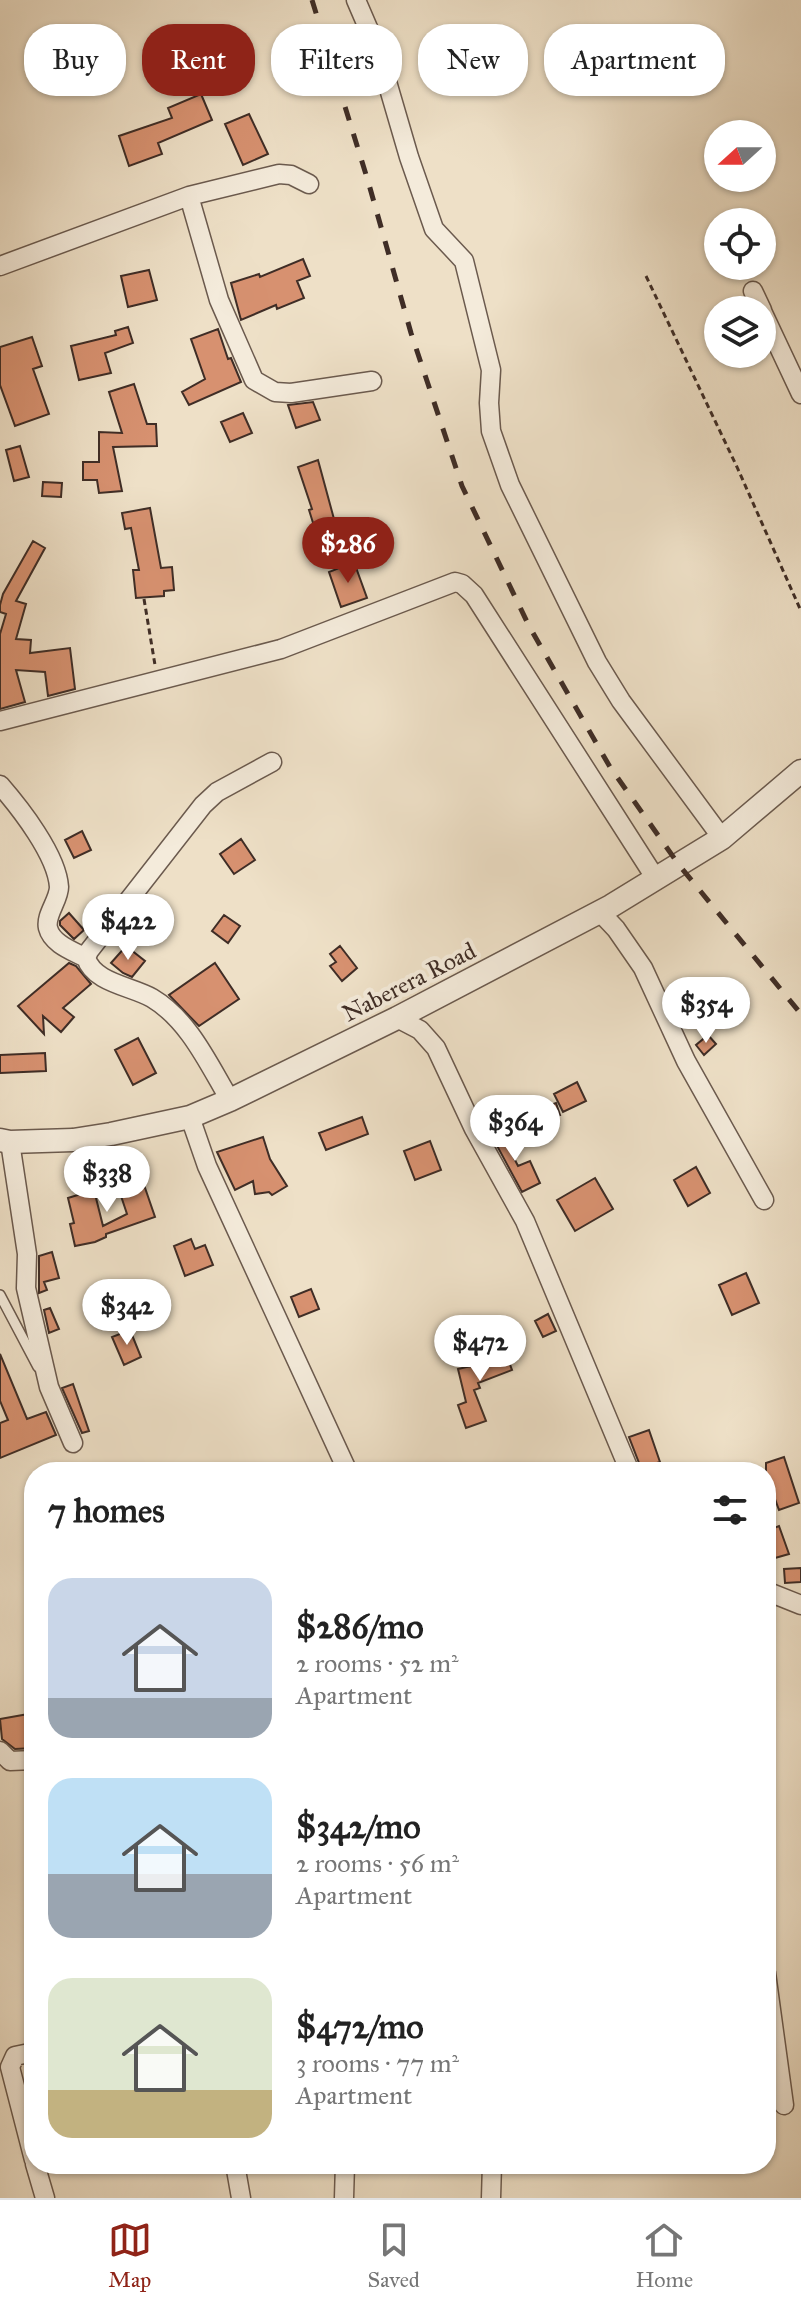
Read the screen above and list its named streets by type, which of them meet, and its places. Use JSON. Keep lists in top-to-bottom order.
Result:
{
  "streets": {
    "street": ["Naberera Road"]
  },
  "north": "left",
  "page": {
    "chip": [
      "Buy",
      "Rent",
      "Filters",
      "New",
      "Apartment"
    ],
    "price": [
      "$286",
      "$422",
      "$354",
      "$364",
      "$338",
      "$342",
      "$472"
    ],
    "heading": "7 homes",
    "list": [
      {
        "name": "$286/mo",
        "note": "2 rooms · 52 m² · Apartment"
      },
      {
        "name": "$342/mo",
        "note": "2 rooms · 56 m² · Apartment"
      },
      {
        "name": "$472/mo",
        "note": "3 rooms · 77 m² · Apartment"
      }
    ],
    "tabs": ["Map", "Saved", "Home"]
  }
}
